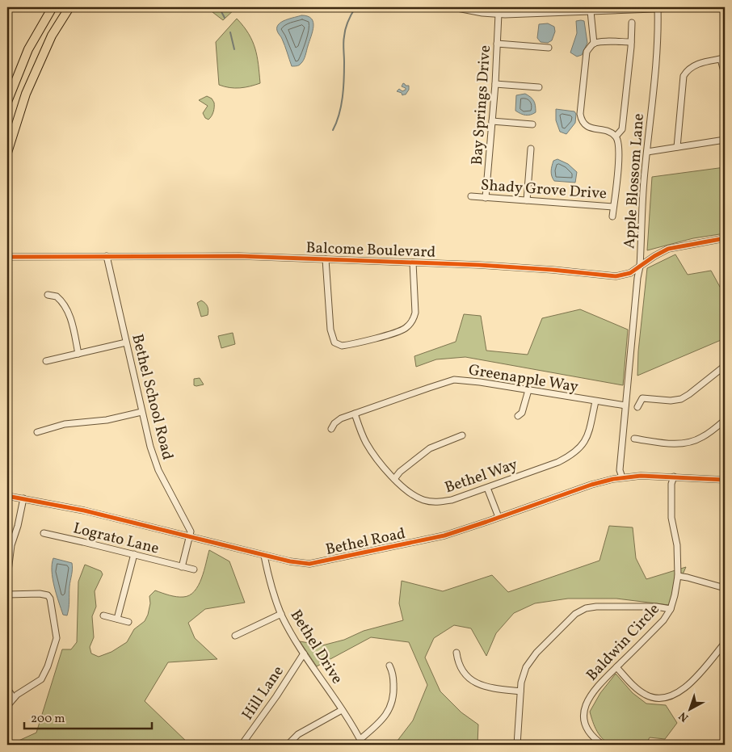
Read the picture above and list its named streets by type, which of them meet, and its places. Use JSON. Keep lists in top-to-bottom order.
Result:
{
  "streets": {
    "street": [
      "Bay Springs Drive",
      "Apple Blossom Lane",
      "Shady Grove Drive",
      "Balcome Boulevard",
      "Greenapple Way",
      "Bethel School Road",
      "Bethel Way",
      "Lograto Lane",
      "Bethel Road",
      "Baldwin Circle",
      "Bethel Drive",
      "Hill Lane"
    ]
  },
  "crossings": [
    ["Bay Springs Drive", "Shady Grove Drive"],
    ["Apple Blossom Lane", "Balcome Boulevard"],
    ["Apple Blossom Lane", "Greenapple Way"],
    ["Apple Blossom Lane", "Bethel Road"],
    ["Balcome Boulevard", "Bethel School Road"],
    ["Greenapple Way", "Bethel Way"],
    ["Bethel School Road", "Bethel Road"],
    ["Bethel Road", "Baldwin Circle"],
    ["Bethel Road", "Bethel Drive"],
    ["Bethel Drive", "Hill Lane"]
  ],
  "scale_bar": "200 m",
  "north": "bottom left"
}
